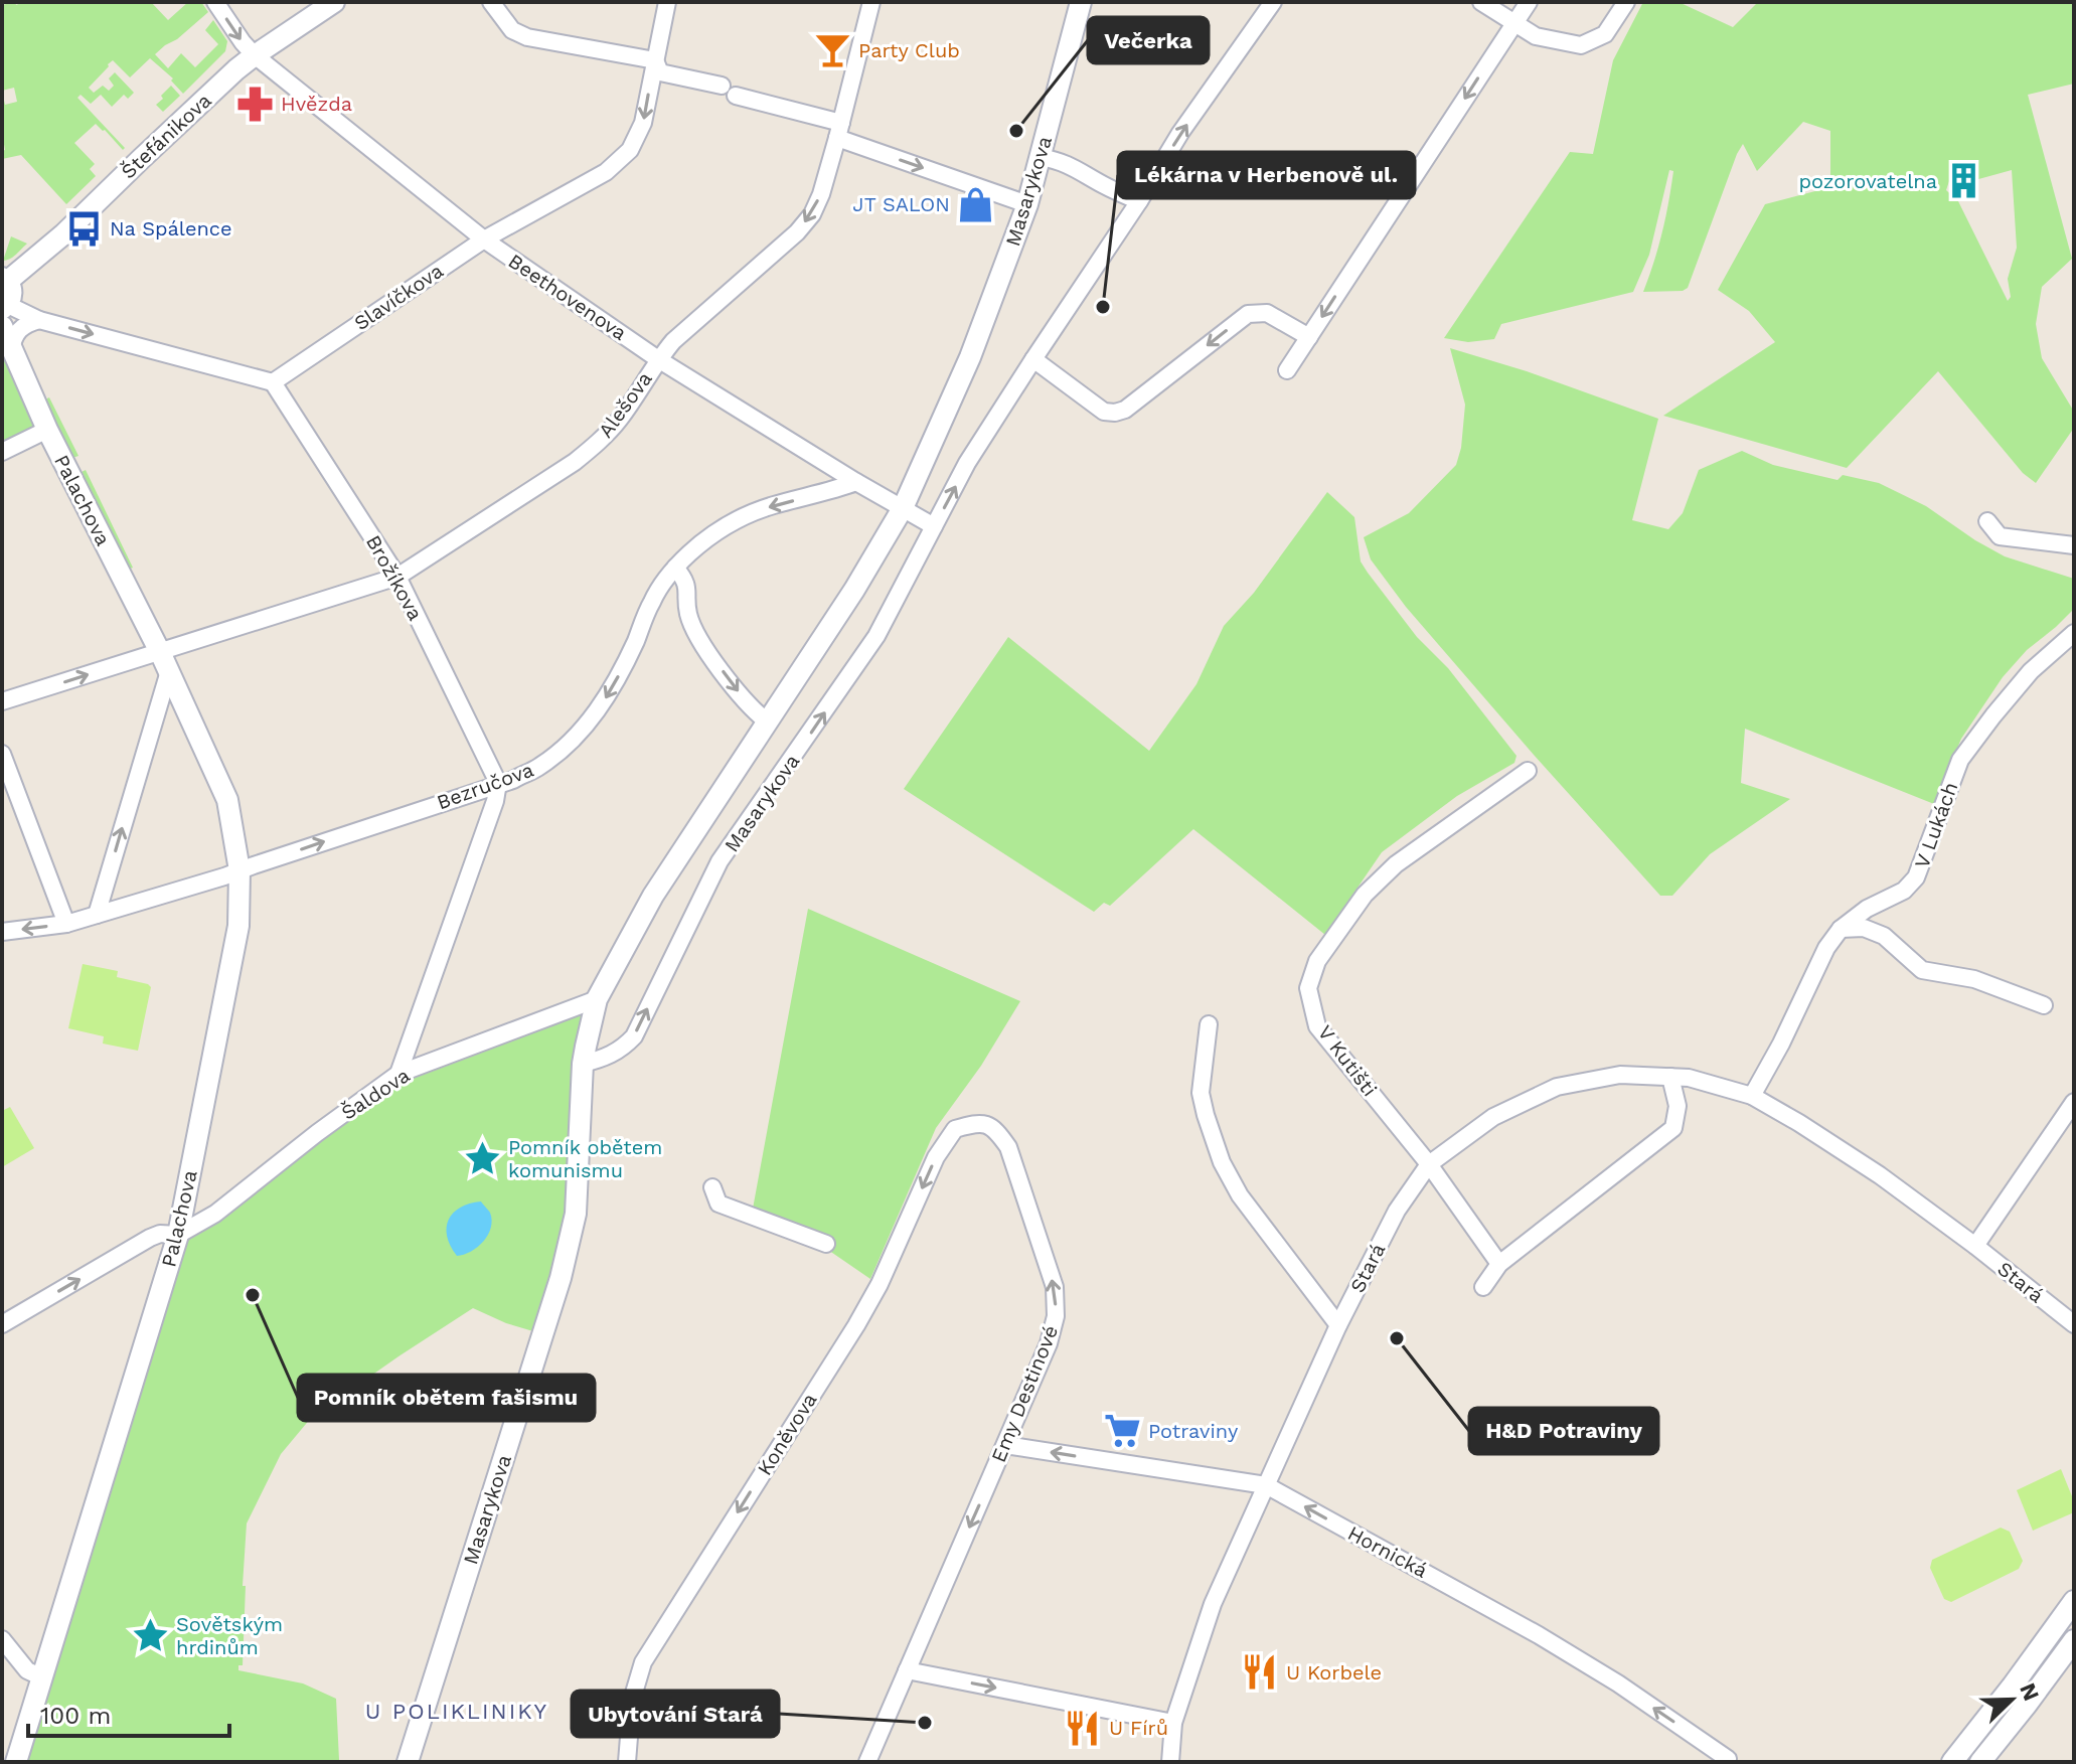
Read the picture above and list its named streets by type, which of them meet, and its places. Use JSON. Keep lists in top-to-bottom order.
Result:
{
  "streets": {
    "street": [
      "Štefánikova",
      "Masarykova",
      "Slavíčkova",
      "Beethovenova",
      "Alešova",
      "Palachova",
      "Brožíkova",
      "Bezručova",
      "V Lukách",
      "V Kutišti",
      "Šaldova",
      "Stará",
      "Emy Destinové",
      "Koněvova",
      "Hornická"
    ]
  },
  "crossings": [
    ["Štefánikova", "Beethovenova"],
    ["Masarykova", "Beethovenova"],
    ["Masarykova", "Šaldova"],
    ["Slavíčkova", "Beethovenova"],
    ["Slavíčkova", "Brožíkova"],
    ["Beethovenova", "Alešova"],
    ["Beethovenova", "Bezručova"],
    ["Alešova", "Palachova"],
    ["Alešova", "Brožíkova"],
    ["Palachova", "Bezručova"],
    ["Palachova", "Šaldova"],
    ["Brožíkova", "Bezručova"],
    ["V Lukách", "Stará"],
    ["V Kutišti", "Stará"],
    ["Stará", "Hornická"],
    ["Emy Destinové", "Koněvova"],
    ["Emy Destinové", "Hornická"]
  ],
  "one_way": ["Slavíčkova", "Koněvova", "Hornická"],
  "districts": ["U POLIKLINIKY"],
  "places": {
    "bar": ["Party Club"],
    "pharmacy": ["Hvězda"],
    "other": [
      "Večerka",
      "Lékárna v Herbenově ul.",
      "Pomník obětem fašismu",
      "H&D Potraviny",
      "Ubytování Stará"
    ],
    "building": ["pozorovatelna"],
    "shop": ["JT SALON"],
    "bus stop": ["Na Spálence"],
    "place": ["Pomník obětem komunismu", "Sovětským hrdinům"],
    "supermarket": ["Potraviny"],
    "restaurant": ["U Korbele", "U Fírů"]
  },
  "scale_bar": "100 m",
  "north": "top right"
}
